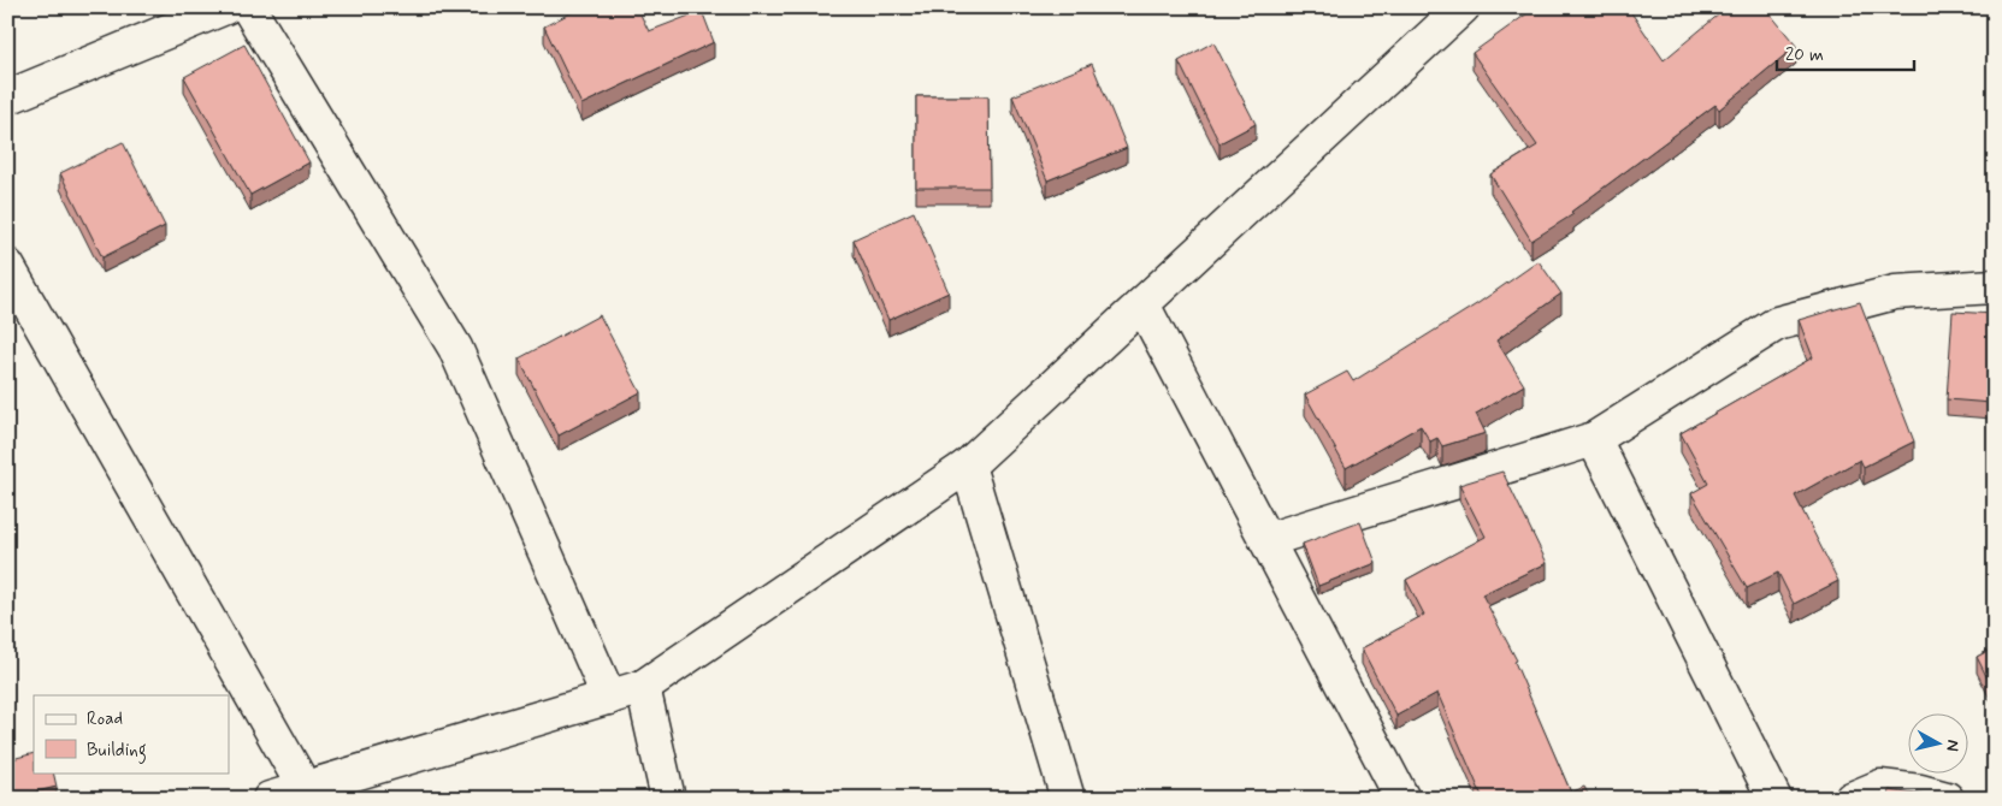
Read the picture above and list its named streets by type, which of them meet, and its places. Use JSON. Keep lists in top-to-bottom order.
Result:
{
  "legend": ["Road", "Building"],
  "scale_bar": "20 m",
  "north": "right"
}
